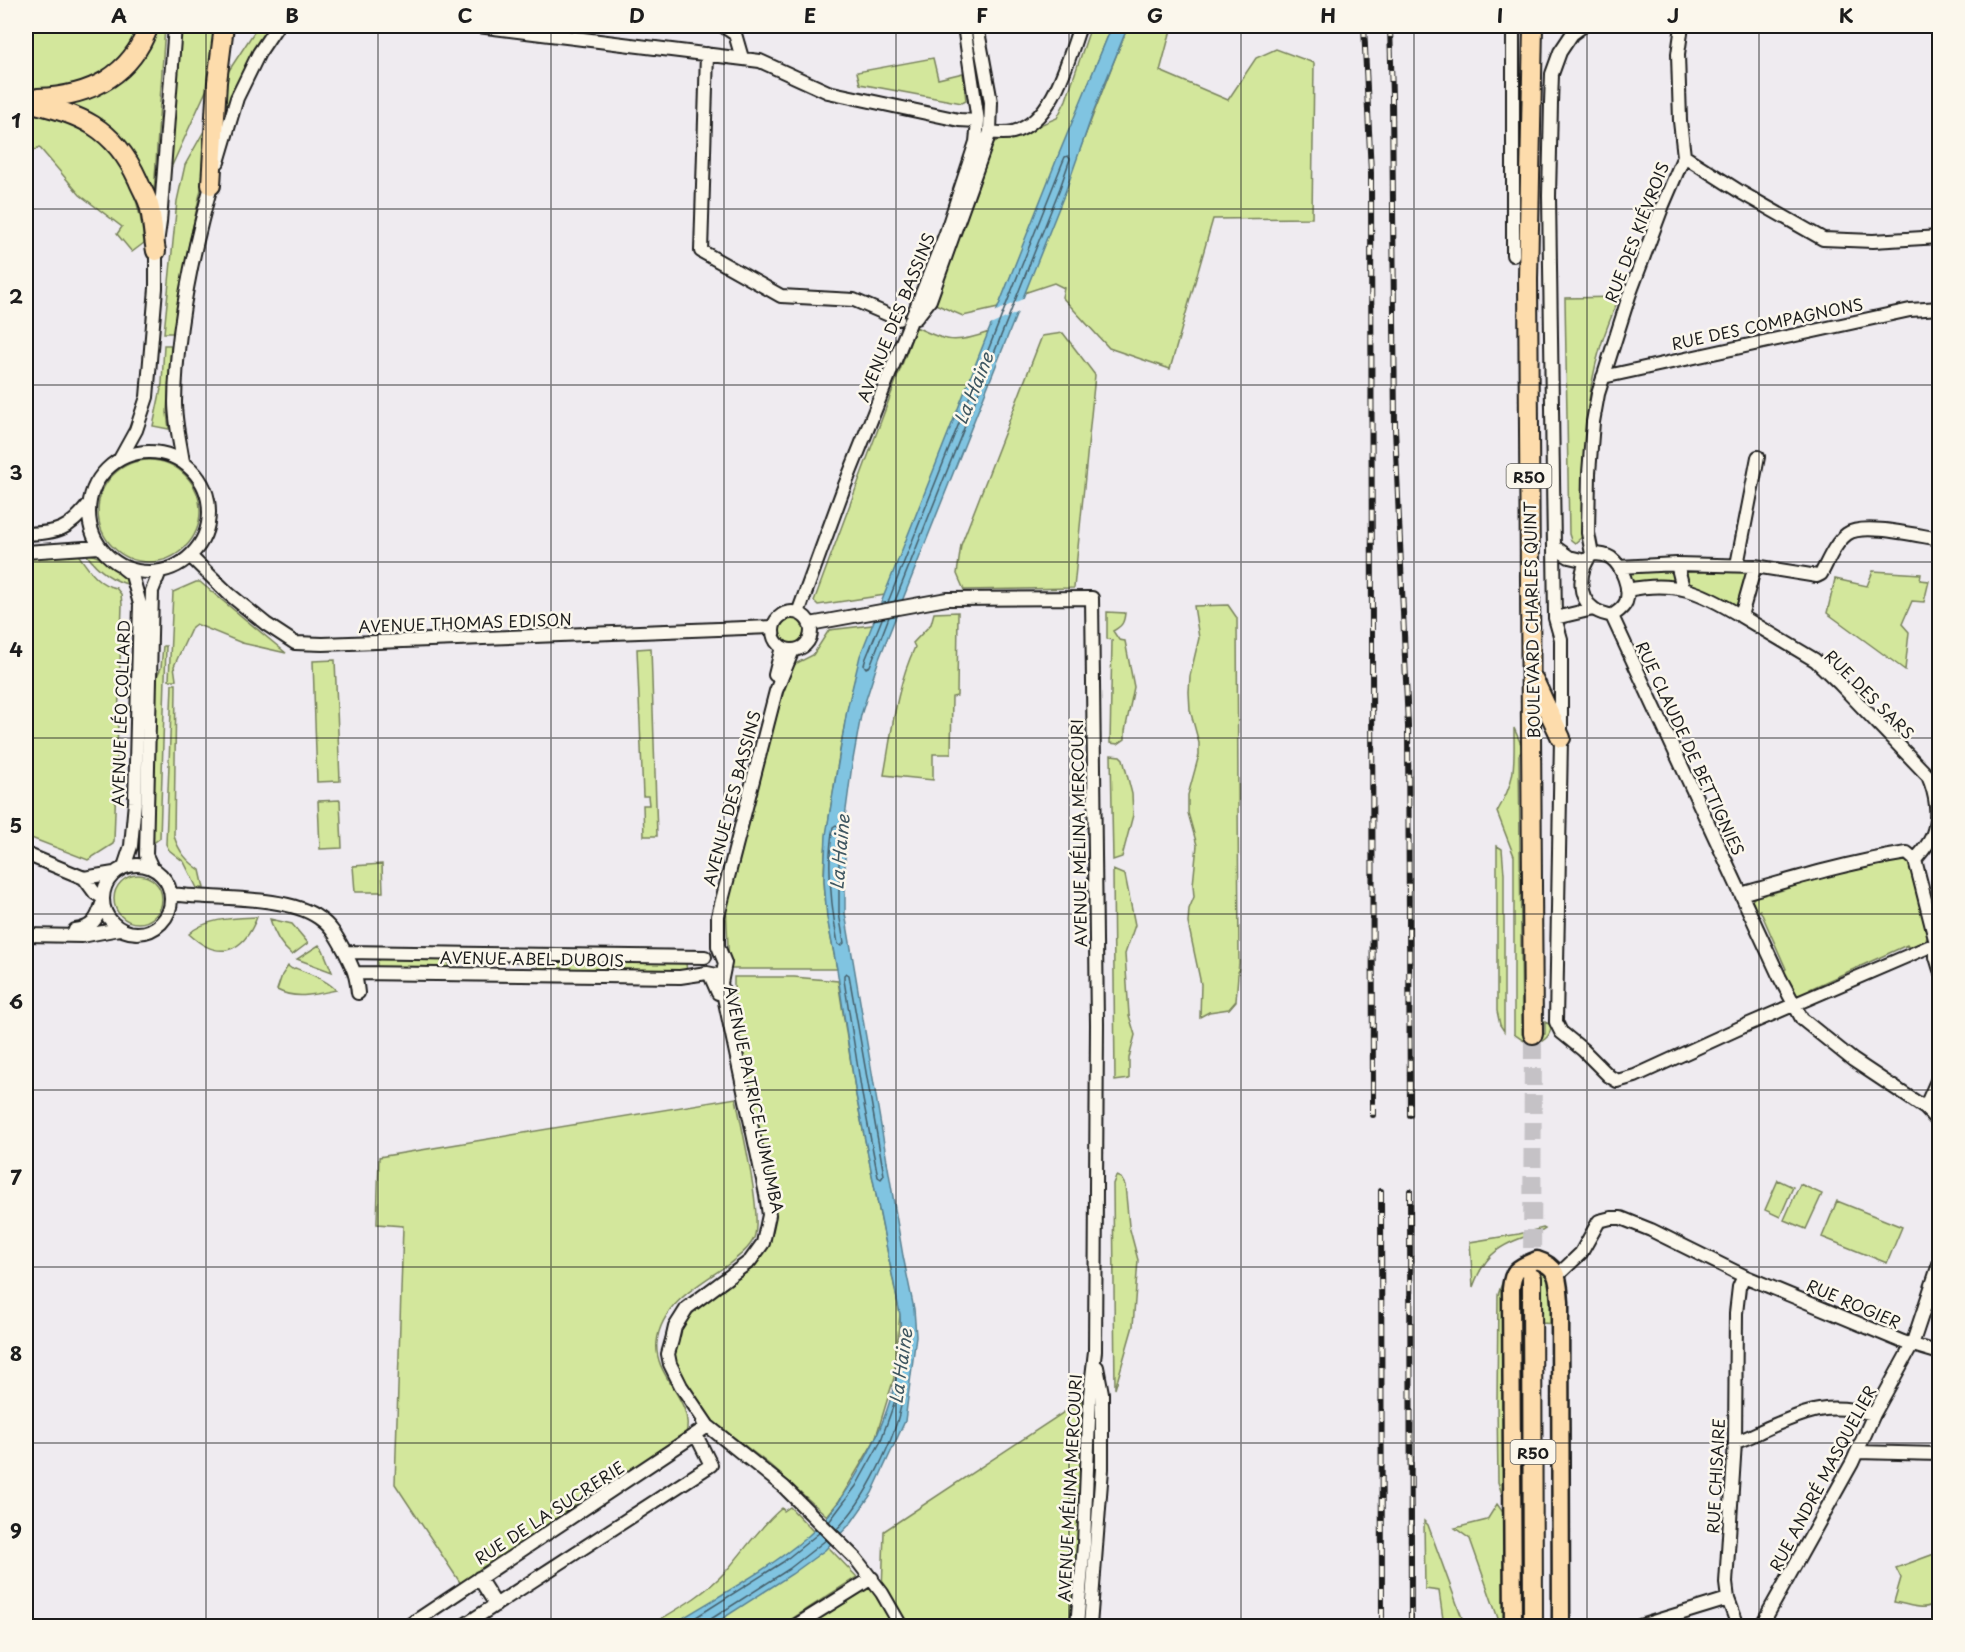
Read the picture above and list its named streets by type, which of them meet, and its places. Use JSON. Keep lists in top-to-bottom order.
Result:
{
  "streets": {
    "highway": ["R50", "BOULEVARD CHARLES QUINT"],
    "street": [
      "RUE DES KIÉVROIS",
      "AVENUE DES BASSINS",
      "RUE DES COMPAGNONS",
      "AVENUE THOMAS EDISON",
      "RUE DES SARS",
      "AVENUE LÉO COLLARD",
      "RUE CLAUDE DE BETTIGNIES",
      "AVENUE MÉLINA MERCOURI",
      "AVENUE ABEL DUBOIS",
      "AVENUE PATRICE LUMUMBA",
      "RUE ROGIER",
      "RUE CHISAIRE",
      "RUE ANDRÉ MASQUELIER",
      "RUE DE LA SUCRERIE"
    ]
  },
  "crossings": [
    ["RUE DES KIÉVROIS", "RUE DES COMPAGNONS"],
    ["RUE DES KIÉVROIS", "RUE DES SARS"],
    ["RUE DES KIÉVROIS", "RUE CLAUDE DE BETTIGNIES"],
    ["AVENUE DES BASSINS", "AVENUE THOMAS EDISON"],
    ["AVENUE DES BASSINS", "AVENUE MÉLINA MERCOURI"],
    ["AVENUE DES BASSINS", "AVENUE ABEL DUBOIS"],
    ["AVENUE DES BASSINS", "AVENUE PATRICE LUMUMBA"],
    ["BOULEVARD CHARLES QUINT", "RUE CLAUDE DE BETTIGNIES"],
    ["AVENUE THOMAS EDISON", "AVENUE LÉO COLLARD"],
    ["AVENUE THOMAS EDISON", "AVENUE MÉLINA MERCOURI"],
    ["RUE DES SARS", "RUE CLAUDE DE BETTIGNIES"],
    ["AVENUE ABEL DUBOIS", "AVENUE PATRICE LUMUMBA"],
    ["AVENUE PATRICE LUMUMBA", "RUE DE LA SUCRERIE"],
    ["RUE ROGIER", "RUE CHISAIRE"],
    ["RUE ROGIER", "RUE ANDRÉ MASQUELIER"]
  ],
  "water": ["La Haine"],
  "grid": {
    "columns": [
      "A",
      "B",
      "C",
      "D",
      "E",
      "F",
      "G",
      "H",
      "I",
      "J",
      "K"
    ],
    "rows": [
      "1",
      "2",
      "3",
      "4",
      "5",
      "6",
      "7",
      "8",
      "9"
    ]
  }
}
